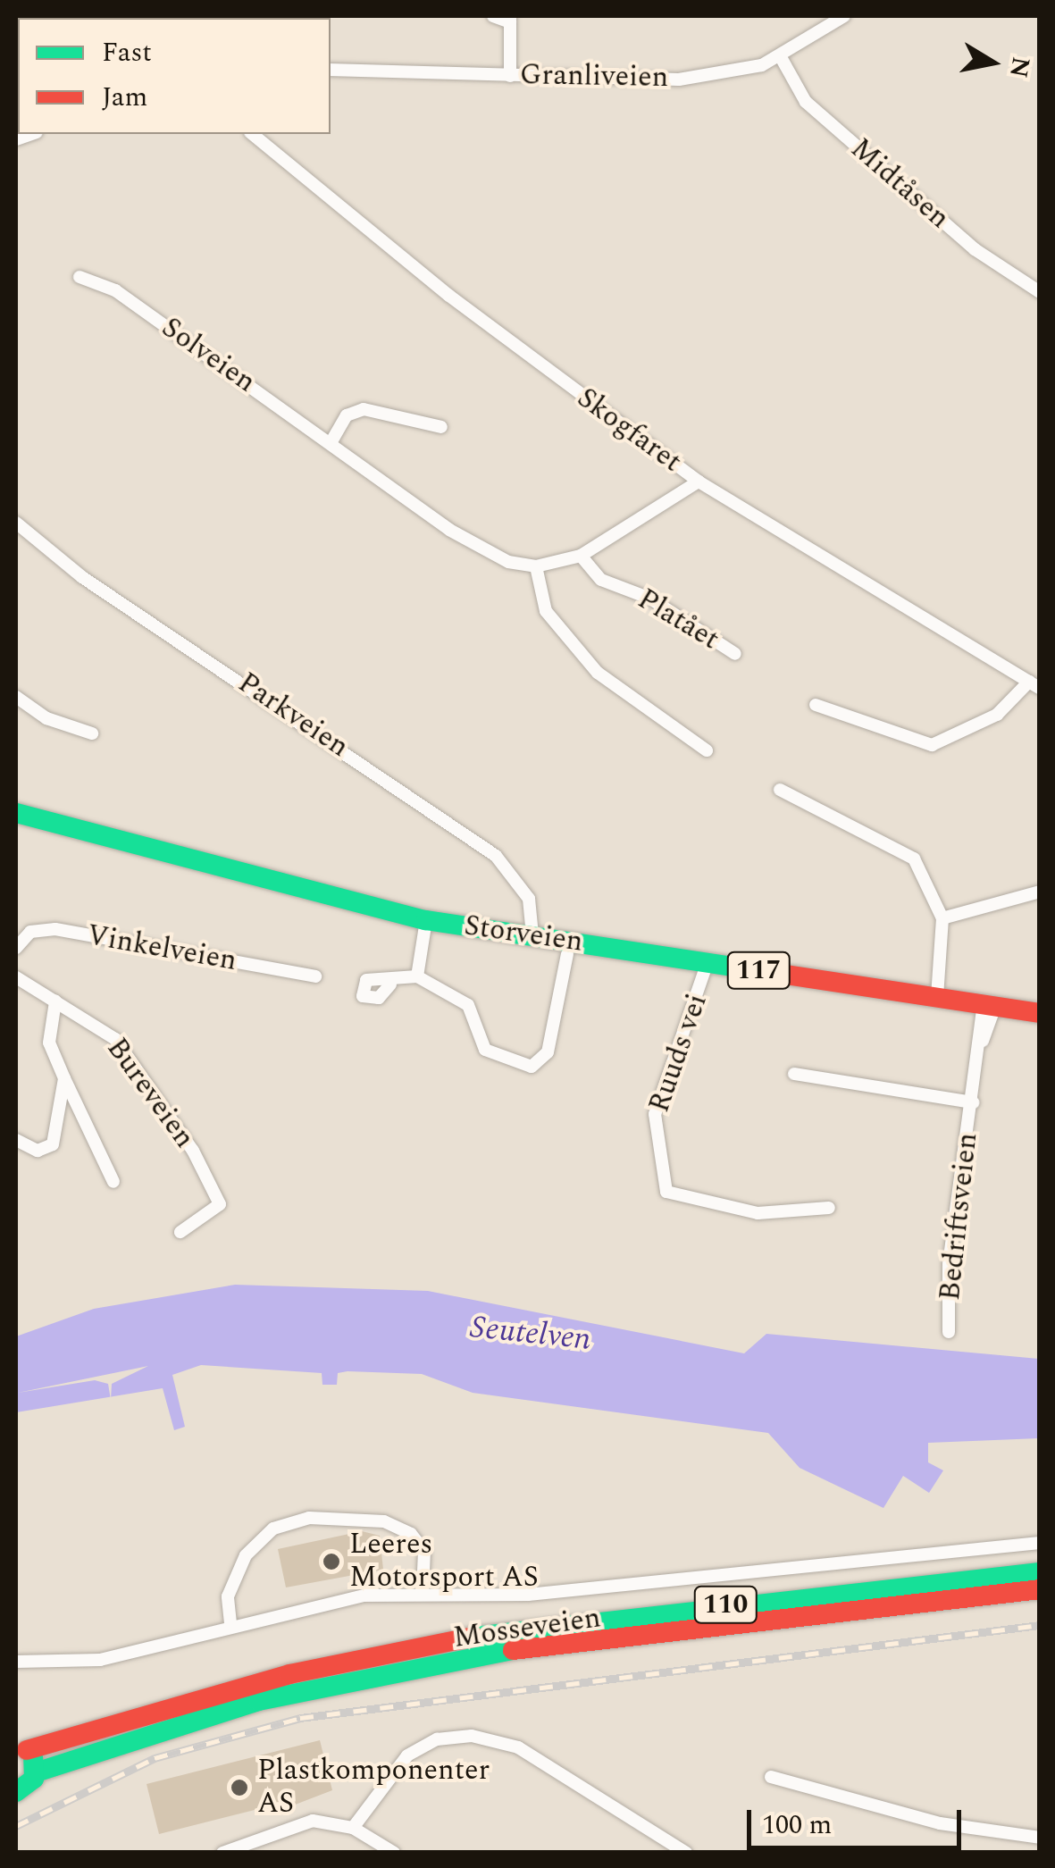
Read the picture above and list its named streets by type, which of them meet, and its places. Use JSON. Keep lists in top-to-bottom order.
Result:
{
  "streets": {
    "main road": [
      "Storveien",
      "117",
      "110",
      "Mosseveien"
    ],
    "street": [
      "Granliveien",
      "Midtåsen",
      "Solveien",
      "Skogfaret",
      "Platået",
      "Parkveien",
      "Vinkelveien",
      "Ruuds vei",
      "Bureveien",
      "Bedriftsveien"
    ]
  },
  "crossings": [
    ["Granliveien", "Midtåsen"],
    ["Parkveien", "Storveien"],
    ["Storveien", "Ruuds vei"],
    ["Storveien", "Bedriftsveien"],
    ["110", "Mosseveien"]
  ],
  "water": ["Seutelven"],
  "places": ["Leeres Motorsport AS", "Plastkomponenter AS"],
  "legend": ["Fast", "Jam"],
  "scale_bar": "100 m",
  "north": "right"
}
